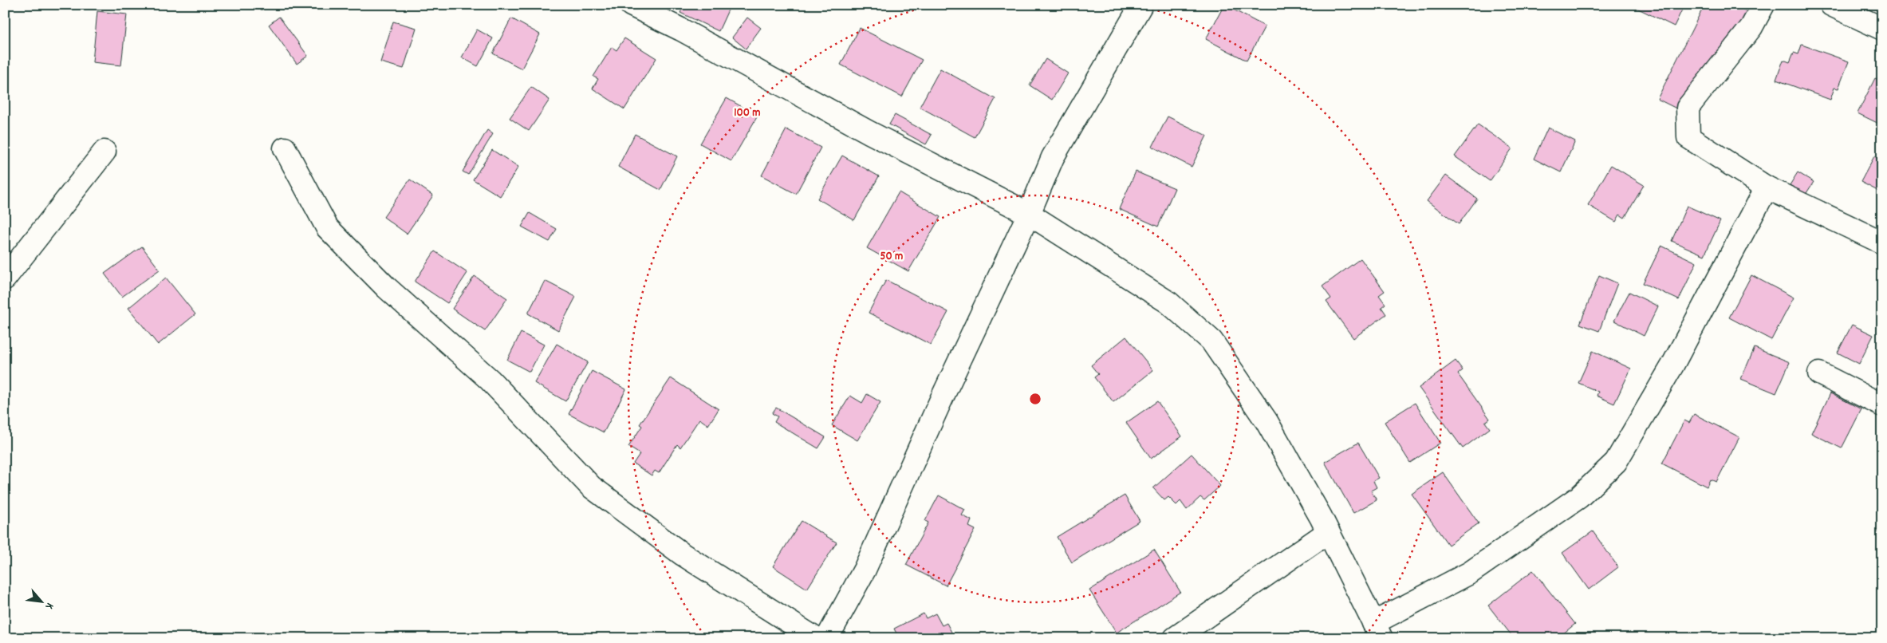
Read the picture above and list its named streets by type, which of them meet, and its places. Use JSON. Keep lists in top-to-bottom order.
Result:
{
  "north": "bottom right",
  "rings": ["100 m", "50 m"]
}
